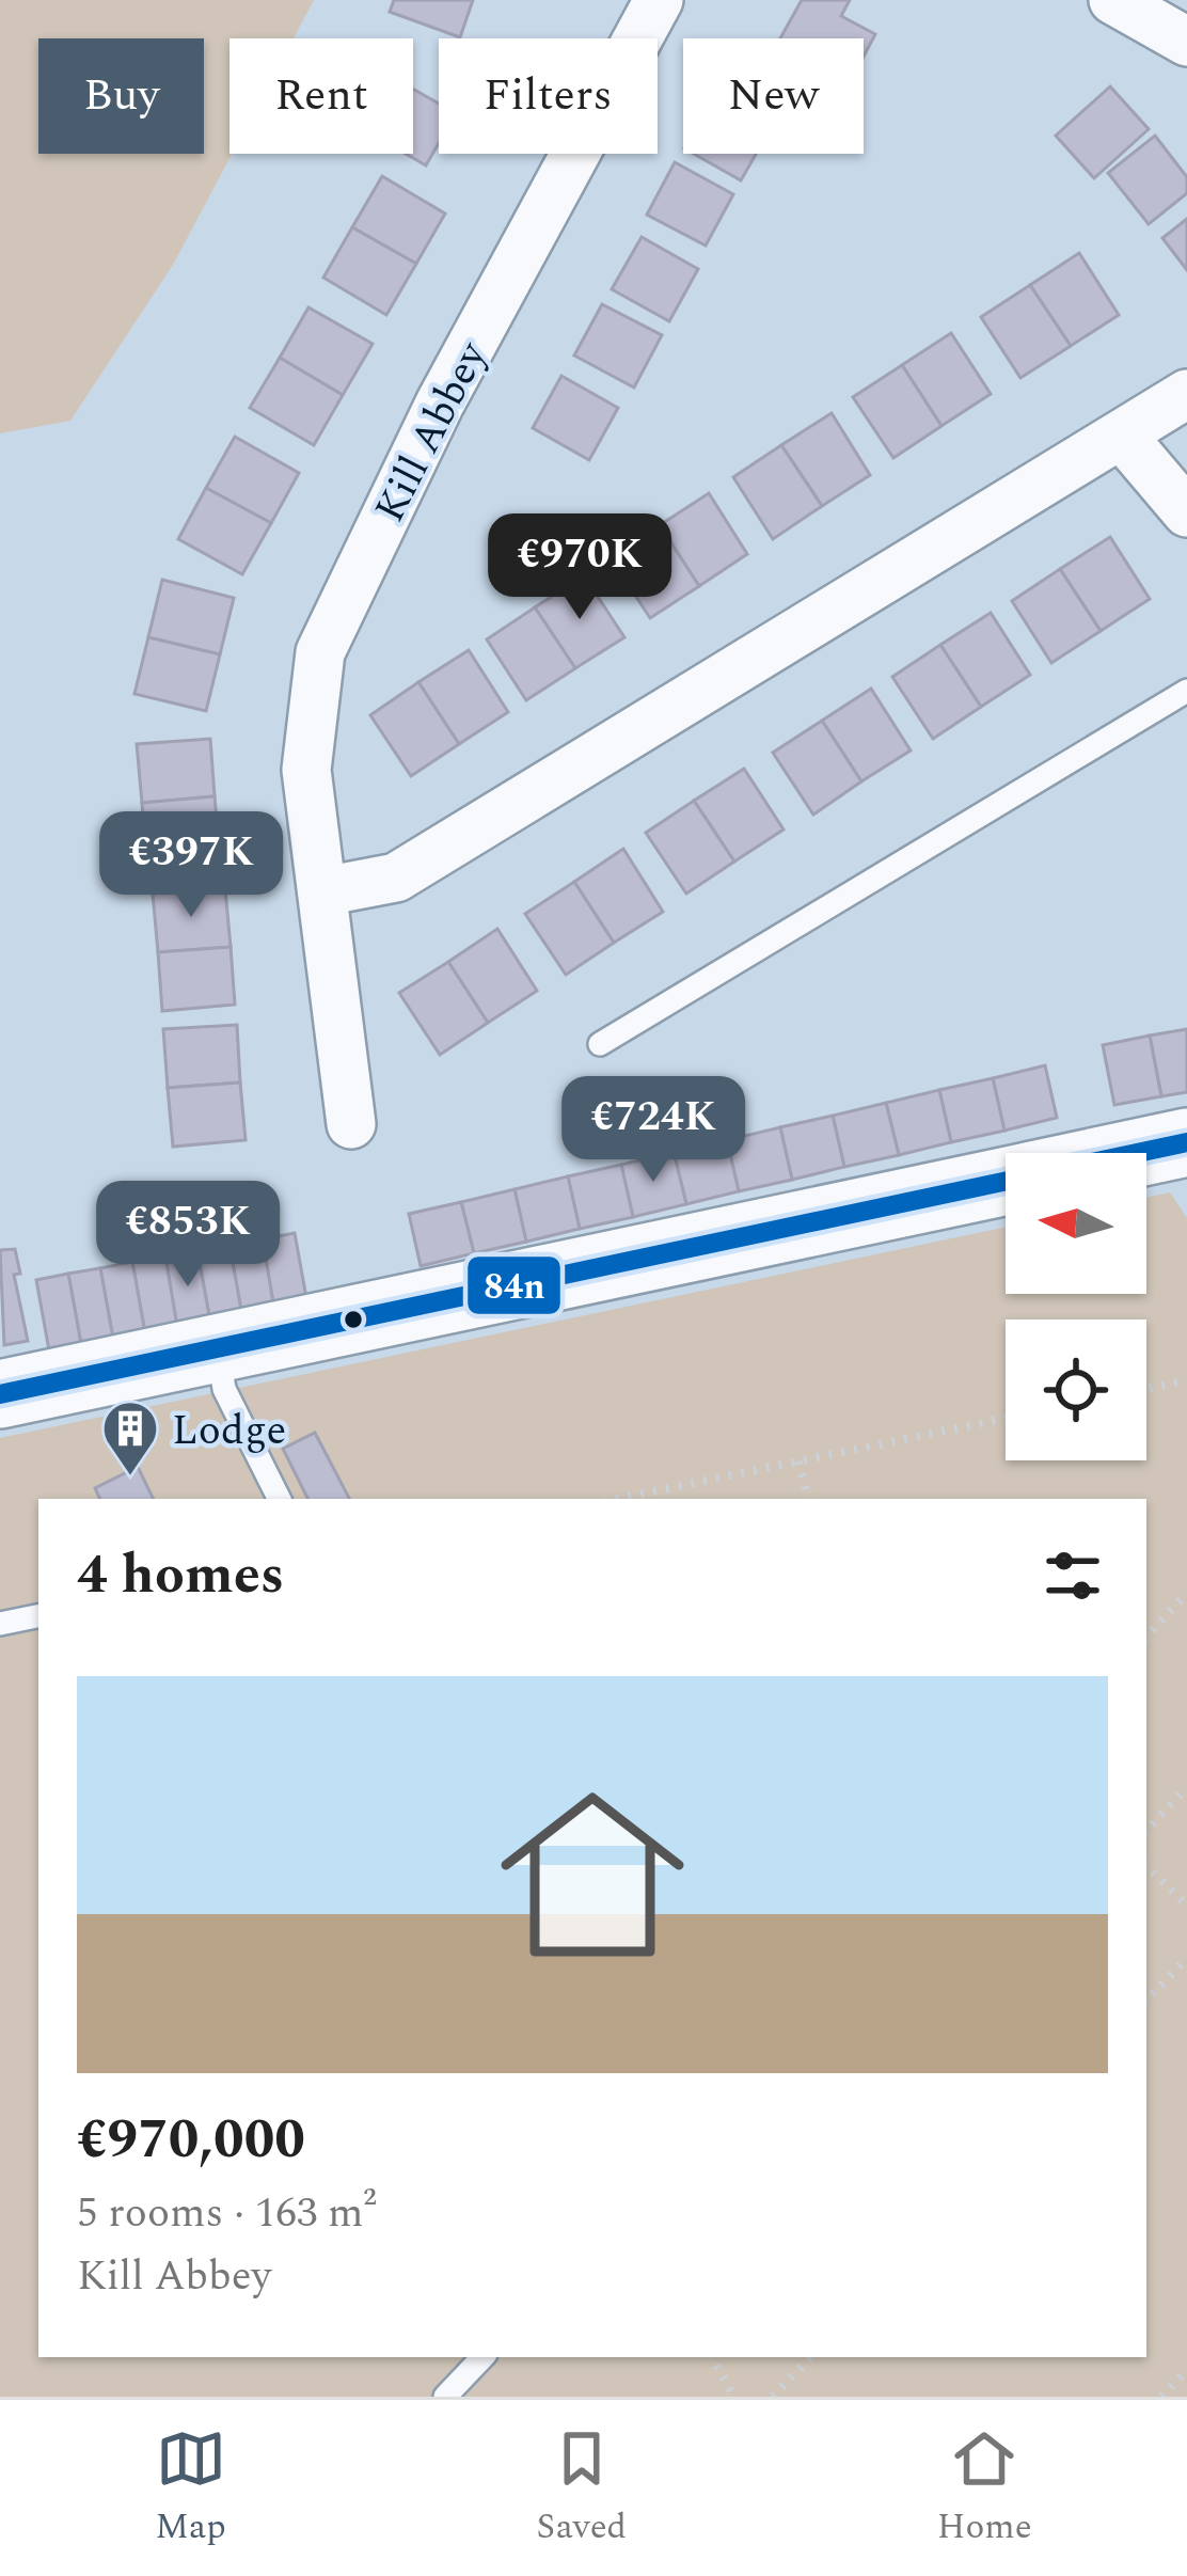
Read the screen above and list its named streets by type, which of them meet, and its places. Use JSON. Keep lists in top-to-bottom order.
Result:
{
  "streets": {
    "street": ["Kill Abbey"]
  },
  "places": {
    "building": ["Lodge"]
  },
  "lines": ["transit line 84n"],
  "north": "left",
  "page": {
    "chip": [
      "Buy",
      "Rent",
      "Filters",
      "New"
    ],
    "price": [
      "€970K",
      "€397K",
      "€724K",
      "€853K"
    ],
    "heading": "4 homes",
    "list": [
      {
        "name": "€970,000",
        "note": "5 rooms · 163 m² · Kill Abbey"
      }
    ],
    "tabs": ["Map", "Saved", "Home"]
  }
}
